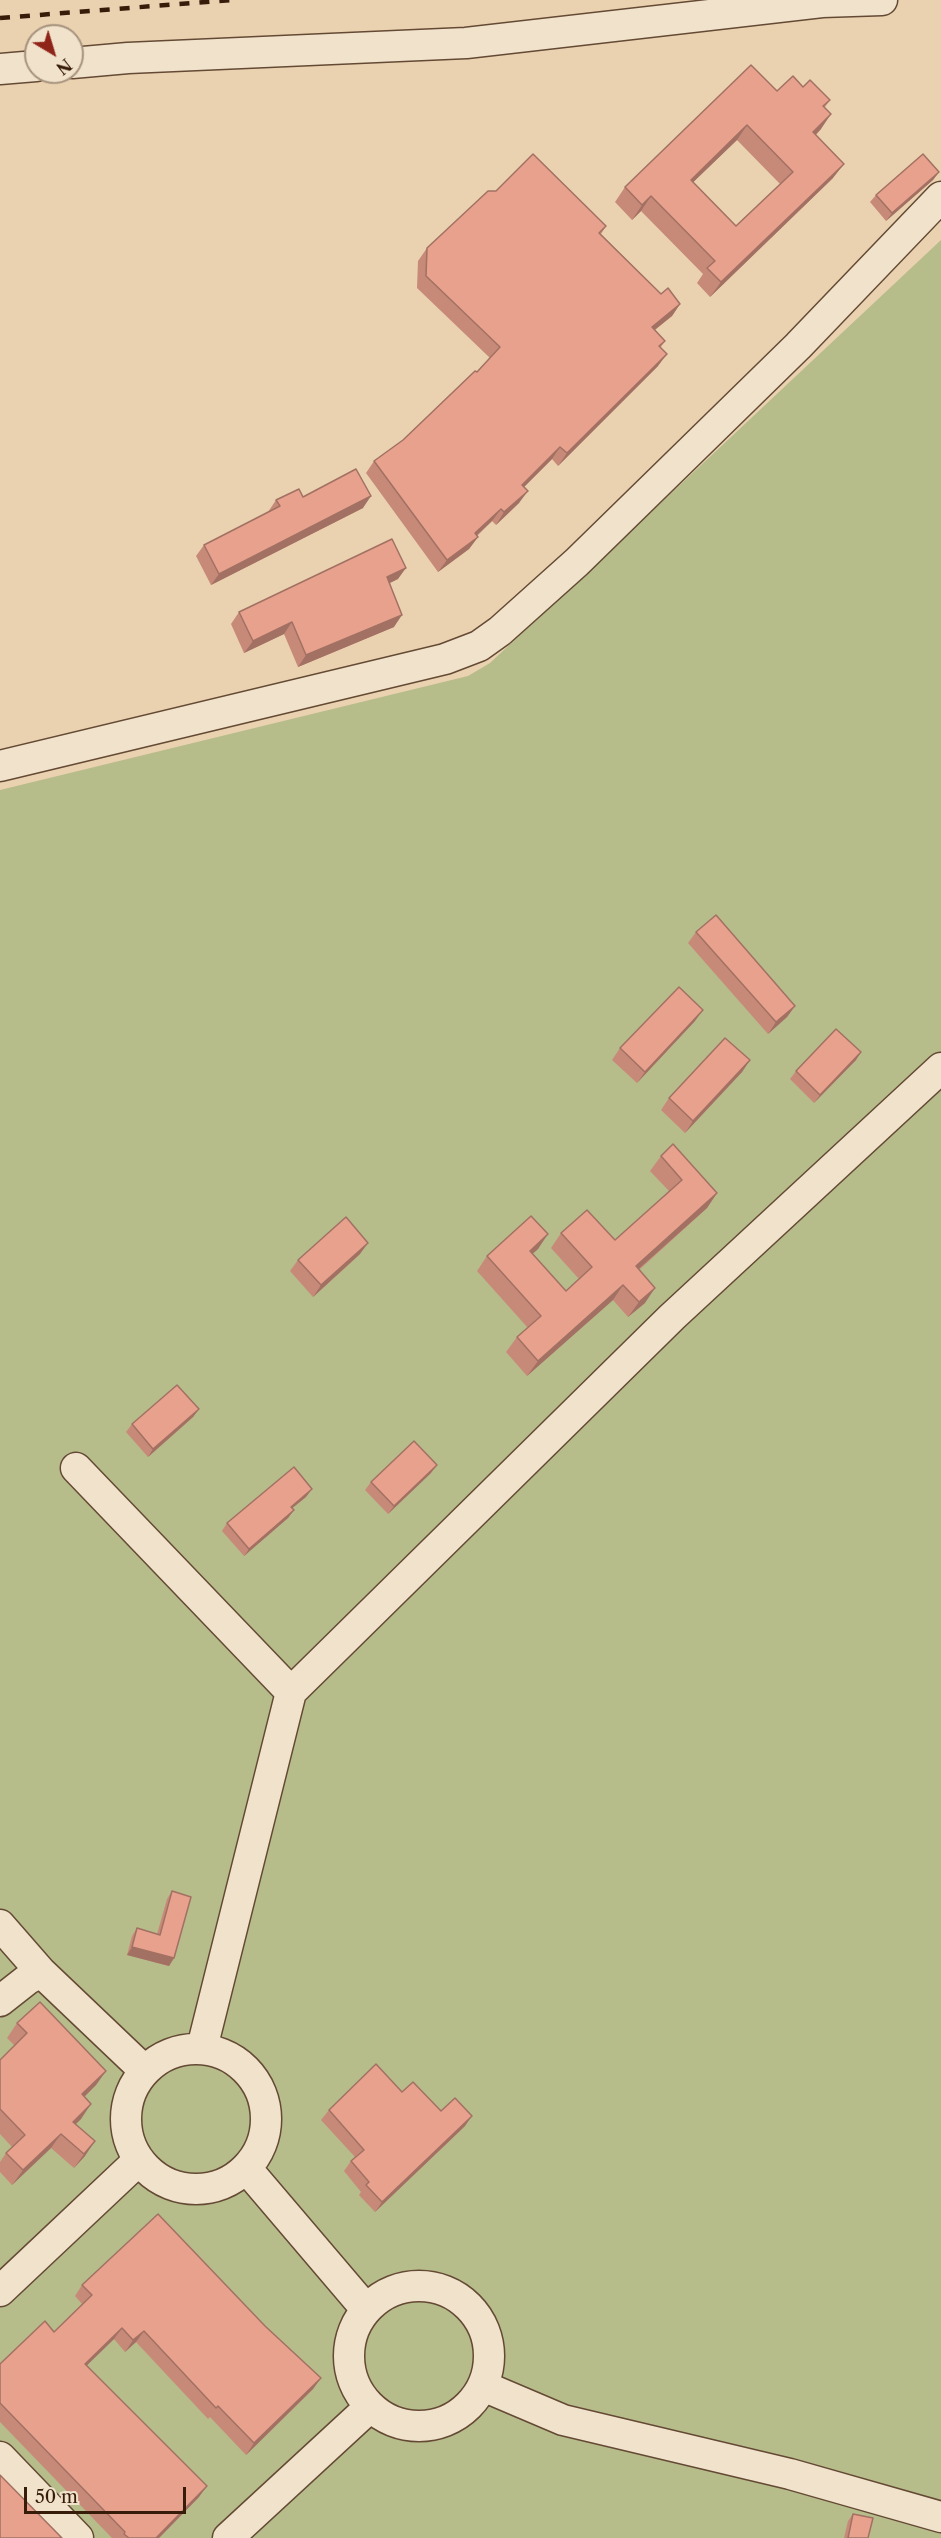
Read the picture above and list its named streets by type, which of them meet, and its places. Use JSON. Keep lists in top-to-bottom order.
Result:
{
  "scale_bar": "50 m",
  "north": "bottom right"
}
